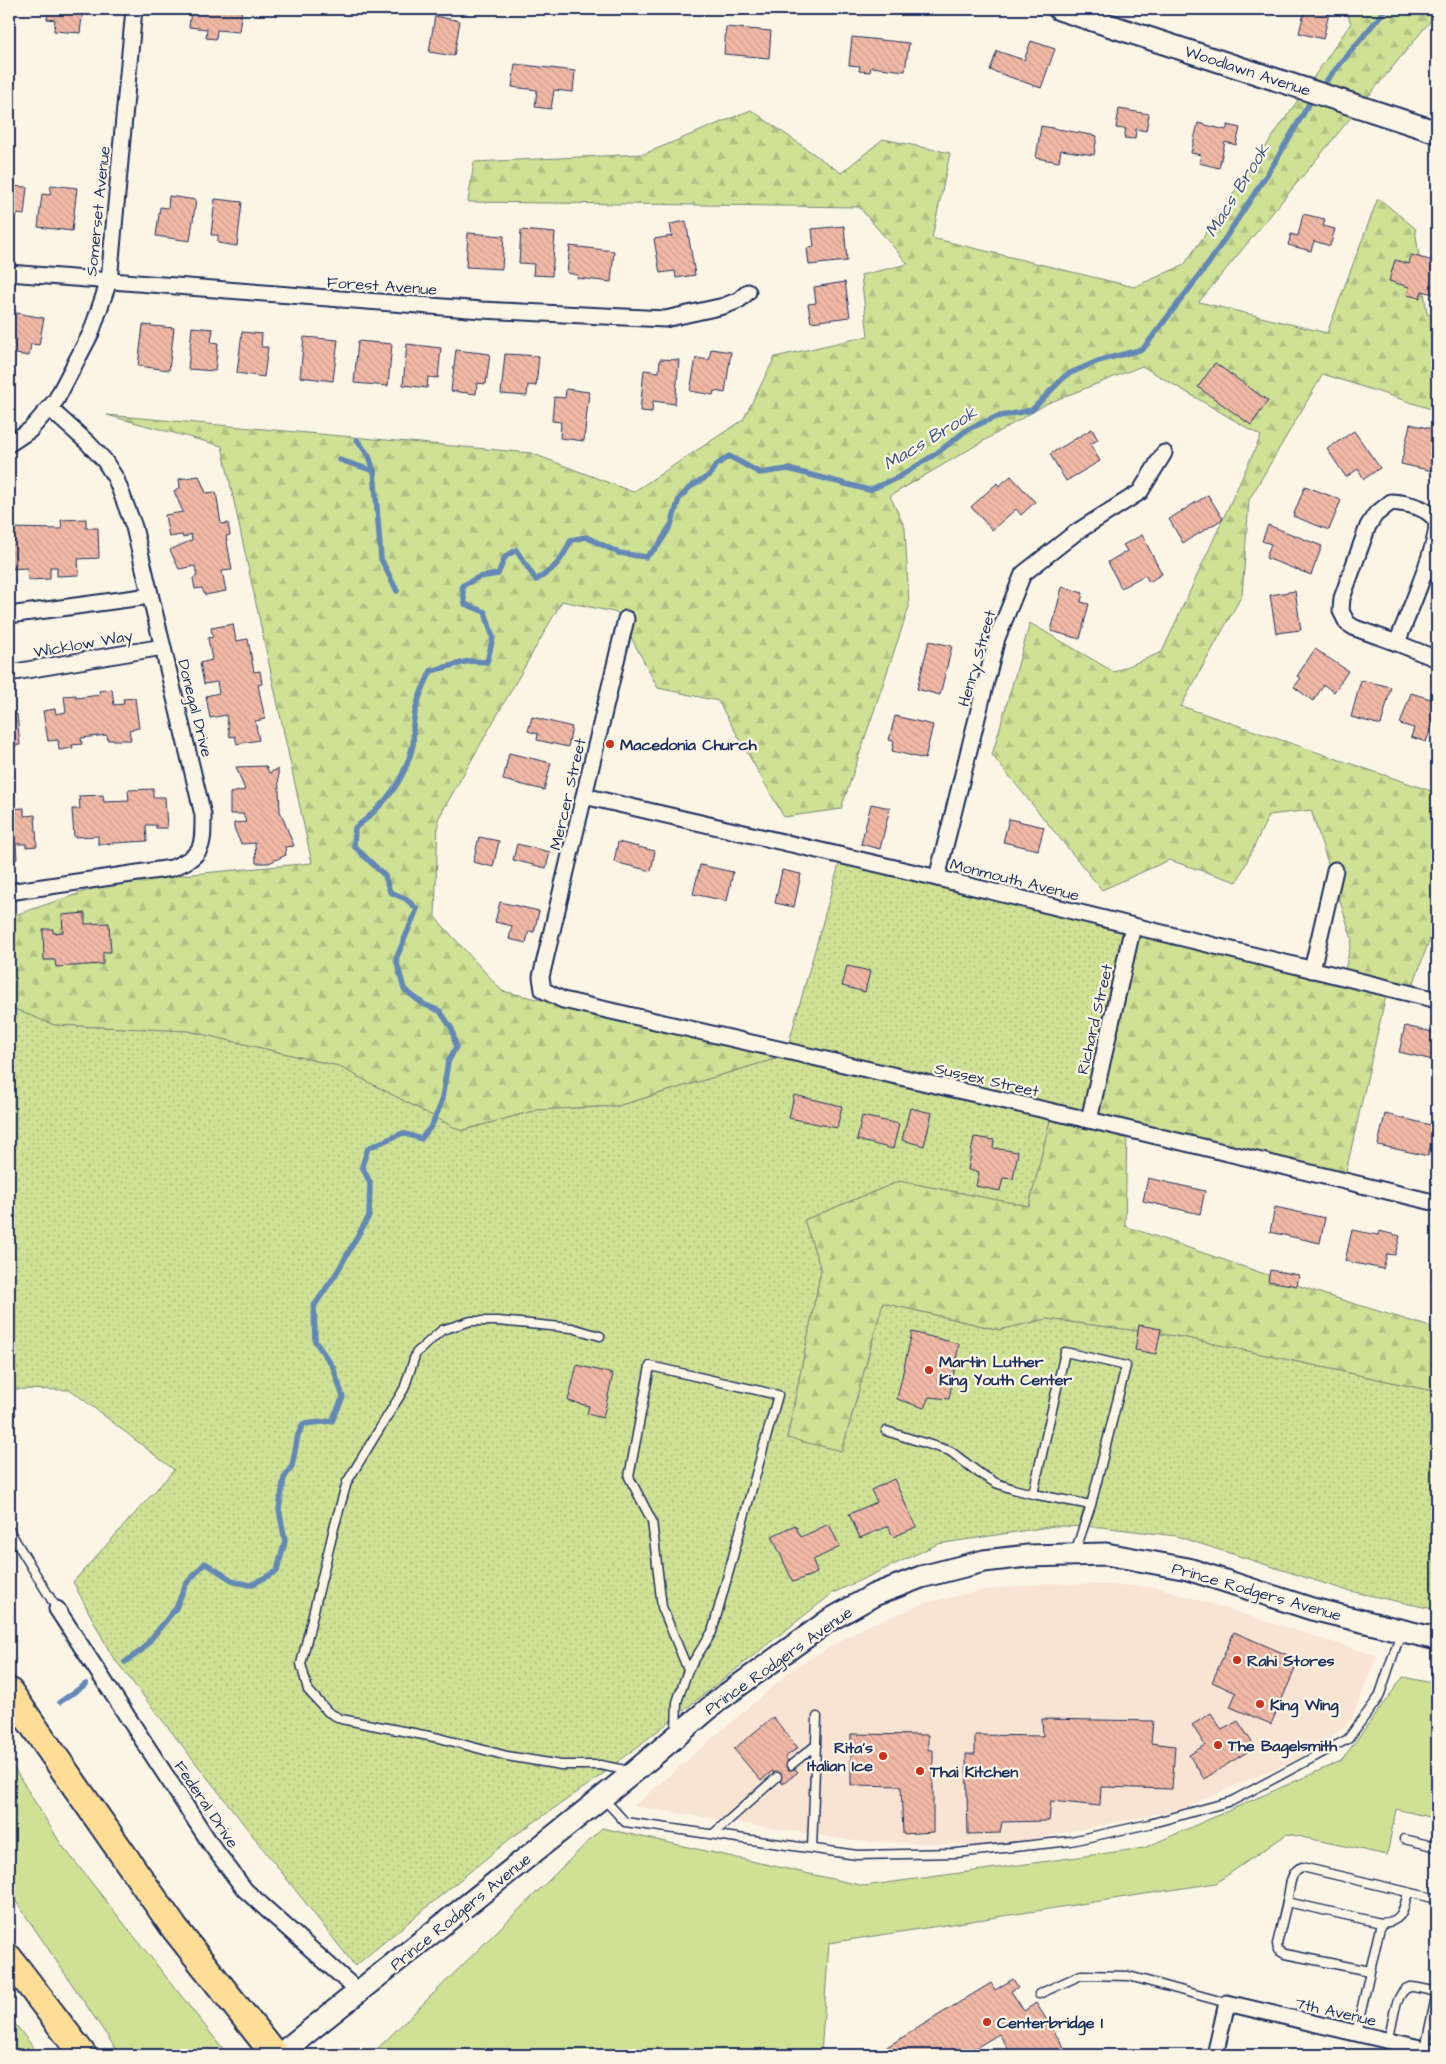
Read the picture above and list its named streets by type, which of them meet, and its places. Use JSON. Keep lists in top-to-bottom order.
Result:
{
  "streets": {
    "street": [
      "Woodlawn Avenue",
      "Somerset Avenue",
      "Forest Avenue",
      "Wicklow Way",
      "Henry Street",
      "Donegal Drive",
      "Mercer Street",
      "Monmouth Avenue",
      "Richard Street",
      "Sussex Street",
      "Prince Rodgers Avenue",
      "Federal Drive",
      "7th Avenue"
    ]
  },
  "crossings": [
    ["Somerset Avenue", "Forest Avenue"],
    ["Somerset Avenue", "Donegal Drive"],
    ["Wicklow Way", "Donegal Drive"],
    ["Henry Street", "Monmouth Avenue"],
    ["Mercer Street", "Monmouth Avenue"],
    ["Mercer Street", "Sussex Street"],
    ["Monmouth Avenue", "Richard Street"],
    ["Richard Street", "Sussex Street"],
    ["Prince Rodgers Avenue", "Federal Drive"]
  ],
  "water": ["Macs Brook"],
  "places": [
    "Macedonia Church",
    "Martin Luther King Youth Center",
    "Rahi Stores",
    "King Wing",
    "The Bagelsmith",
    "Rita's Italian Ice",
    "Thai Kitchen",
    "Centerbridge I"
  ]
}
